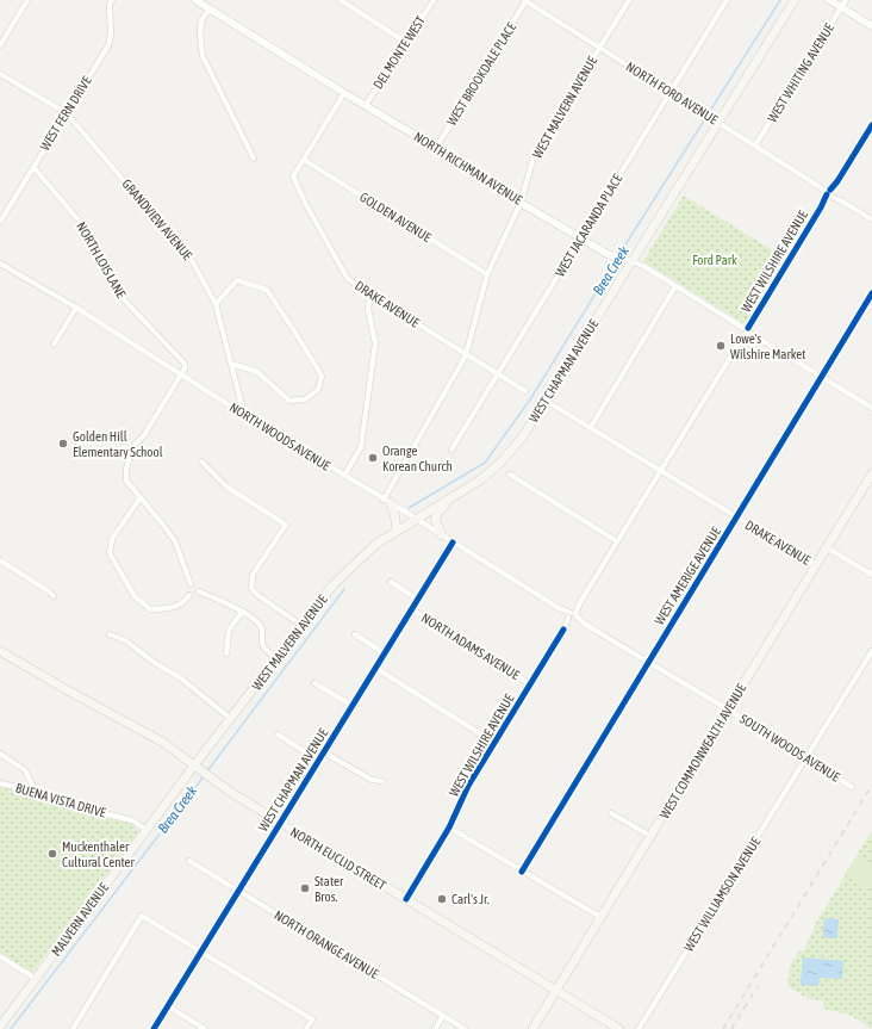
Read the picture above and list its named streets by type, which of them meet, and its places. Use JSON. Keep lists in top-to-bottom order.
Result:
{
  "streets": {
    "main road": [
      "WEST MALVERN AVENUE",
      "WEST CHAPMAN AVENUE",
      "WEST COMMONWEALTH AVENUE",
      "NORTH EUCLID STREET",
      "MALVERN AVENUE"
    ],
    "street": [
      "DEL MONTE WEST",
      "WEST WHITING AVENUE",
      "WEST BROOKDALE PLACE",
      "NORTH FORD AVENUE",
      "WEST FERN DRIVE",
      "NORTH RICHMAN AVENUE",
      "GOLDEN AVENUE",
      "GRANDVIEW AVENUE",
      "WEST JACARANDA PLACE",
      "NORTH LOIS LANE",
      "WEST WILSHIRE AVENUE",
      "DRAKE AVENUE",
      "NORTH WOODS AVENUE",
      "WEST AMERIGE AVENUE",
      "NORTH ADAMS AVENUE",
      "SOUTH WOODS AVENUE",
      "BUENA VISTA DRIVE",
      "WEST WILLIAMSON AVENUE",
      "NORTH ORANGE AVENUE"
    ]
  },
  "crossings": [
    ["DEL MONTE WEST", "NORTH RICHMAN AVENUE"],
    ["WEST WHITING AVENUE", "NORTH FORD AVENUE"],
    ["WEST BROOKDALE PLACE", "NORTH FORD AVENUE"],
    ["WEST BROOKDALE PLACE", "NORTH RICHMAN AVENUE"],
    ["NORTH FORD AVENUE", "WEST MALVERN AVENUE"],
    ["NORTH FORD AVENUE", "WEST JACARANDA PLACE"],
    ["NORTH FORD AVENUE", "WEST WILSHIRE AVENUE"],
    ["NORTH FORD AVENUE", "WEST CHAPMAN AVENUE"],
    ["WEST MALVERN AVENUE", "NORTH RICHMAN AVENUE"],
    ["WEST MALVERN AVENUE", "GOLDEN AVENUE"],
    ["WEST MALVERN AVENUE", "DRAKE AVENUE"],
    ["WEST MALVERN AVENUE", "WEST CHAPMAN AVENUE"],
    ["WEST MALVERN AVENUE", "NORTH EUCLID STREET"],
    ["WEST MALVERN AVENUE", "MALVERN AVENUE"],
    ["WEST FERN DRIVE", "GRANDVIEW AVENUE"],
    ["WEST FERN DRIVE", "NORTH LOIS LANE"],
    ["NORTH RICHMAN AVENUE", "WEST JACARANDA PLACE"],
    ["NORTH RICHMAN AVENUE", "WEST WILSHIRE AVENUE"],
    ["NORTH RICHMAN AVENUE", "WEST CHAPMAN AVENUE"],
    ["NORTH RICHMAN AVENUE", "WEST AMERIGE AVENUE"],
    ["GOLDEN AVENUE", "DRAKE AVENUE"],
    ["GRANDVIEW AVENUE", "NORTH WOODS AVENUE"],
    ["WEST JACARANDA PLACE", "DRAKE AVENUE"],
    ["NORTH LOIS LANE", "NORTH WOODS AVENUE"],
    ["WEST WILSHIRE AVENUE", "DRAKE AVENUE"],
    ["WEST WILSHIRE AVENUE", "NORTH WOODS AVENUE"],
    ["WEST WILSHIRE AVENUE", "NORTH ADAMS AVENUE"],
    ["WEST WILSHIRE AVENUE", "NORTH EUCLID STREET"],
    ["DRAKE AVENUE", "WEST CHAPMAN AVENUE"],
    ["DRAKE AVENUE", "WEST AMERIGE AVENUE"],
    ["DRAKE AVENUE", "WEST COMMONWEALTH AVENUE"],
    ["WEST CHAPMAN AVENUE", "NORTH WOODS AVENUE"],
    ["WEST CHAPMAN AVENUE", "NORTH ADAMS AVENUE"],
    ["WEST CHAPMAN AVENUE", "NORTH EUCLID STREET"],
    ["WEST CHAPMAN AVENUE", "NORTH ORANGE AVENUE"],
    ["NORTH WOODS AVENUE", "WEST AMERIGE AVENUE"],
    ["NORTH WOODS AVENUE", "SOUTH WOODS AVENUE"],
    ["NORTH WOODS AVENUE", "WEST COMMONWEALTH AVENUE"],
    ["SOUTH WOODS AVENUE", "WEST COMMONWEALTH AVENUE"],
    ["SOUTH WOODS AVENUE", "WEST WILLIAMSON AVENUE"],
    ["WEST COMMONWEALTH AVENUE", "NORTH EUCLID STREET"],
    ["BUENA VISTA DRIVE", "MALVERN AVENUE"],
    ["NORTH EUCLID STREET", "MALVERN AVENUE"]
  ],
  "water": ["Brea Creek"],
  "parks": ["Ford Park"],
  "places": [
    "Lowe's Wilshire Market",
    "Golden Hill Elementary School",
    "Orange Korean Church",
    "Muckenthaler Cultural Center",
    "Stater Bros.",
    "Carl's Jr."
  ]
}
